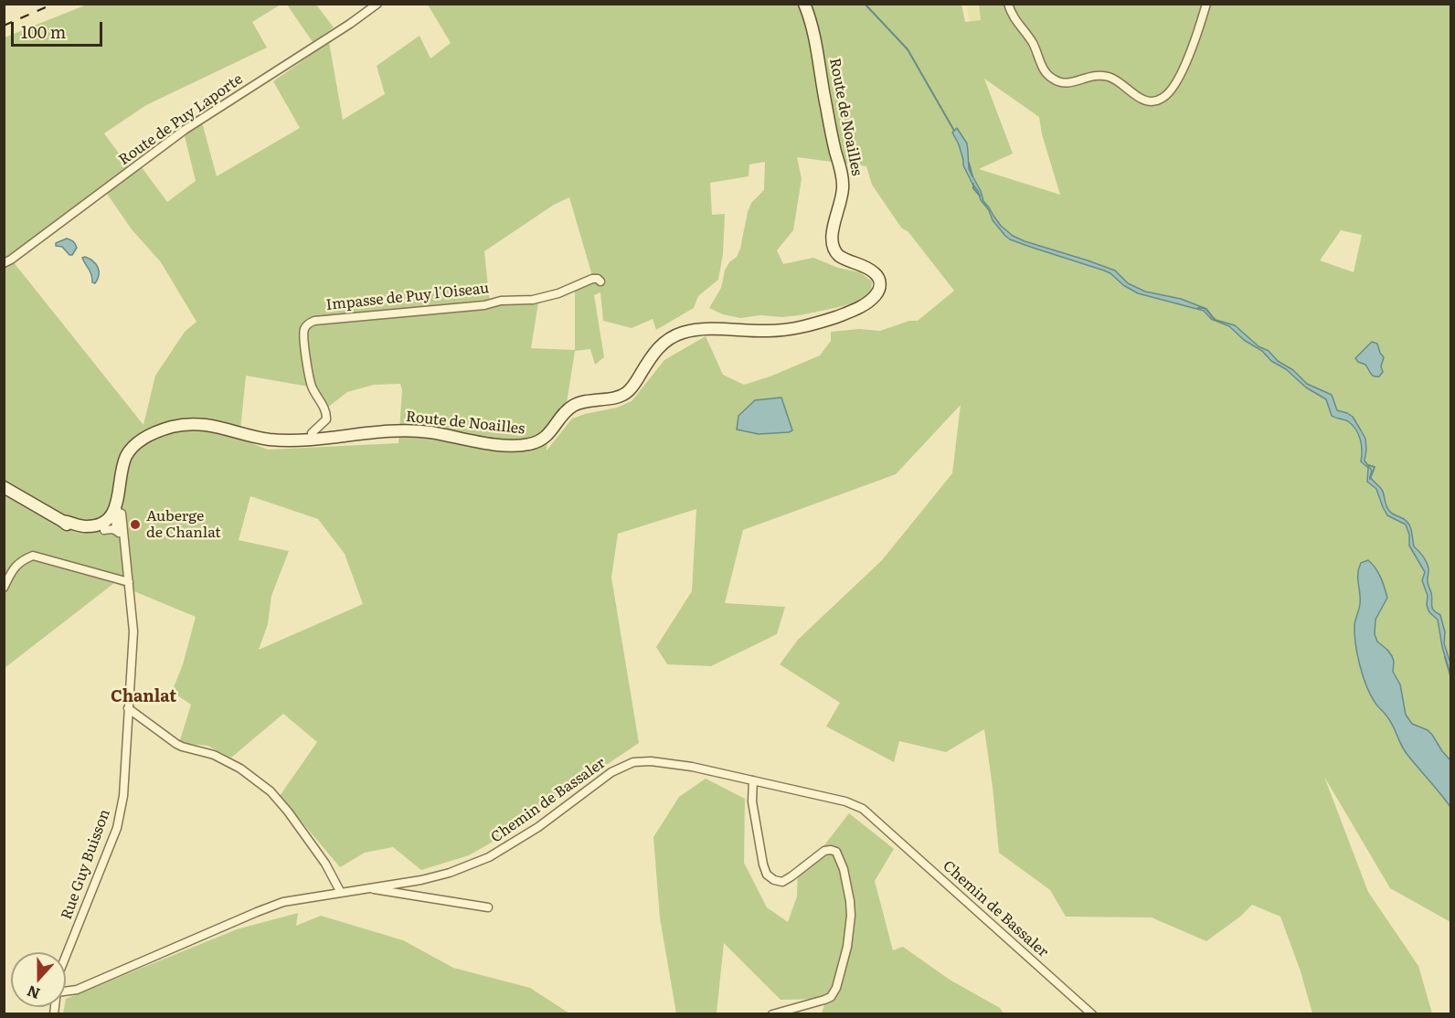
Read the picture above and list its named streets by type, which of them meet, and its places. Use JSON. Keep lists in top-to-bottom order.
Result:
{
  "streets": {
    "main road": ["Route de Noailles"],
    "street": [
      "Route de Puy Laporte",
      "Impasse de Puy l'Oiseau",
      "Chemin de Bassaler",
      "Rue Guy Buisson"
    ]
  },
  "crossings": [
    ["Route de Noailles", "Impasse de Puy l'Oiseau"]
  ],
  "districts": ["Chanlat"],
  "places": ["Auberge de Chanlat"],
  "scale_bar": "100 m",
  "north": "bottom"
}
